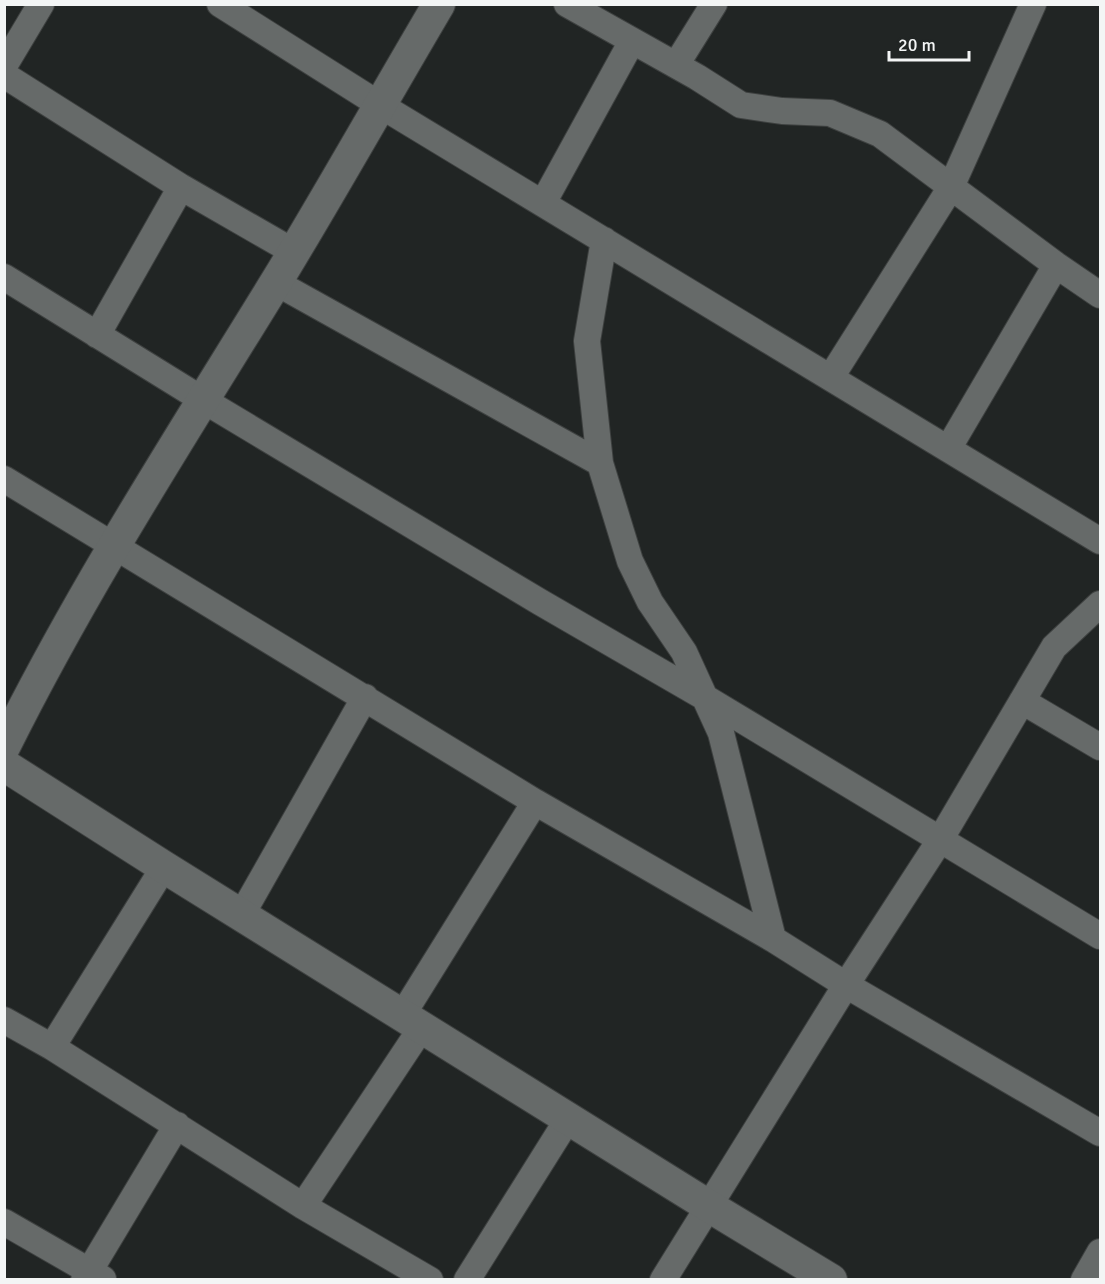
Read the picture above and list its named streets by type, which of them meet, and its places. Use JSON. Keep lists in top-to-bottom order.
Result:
{
  "scale_bar": "20 m"
}
